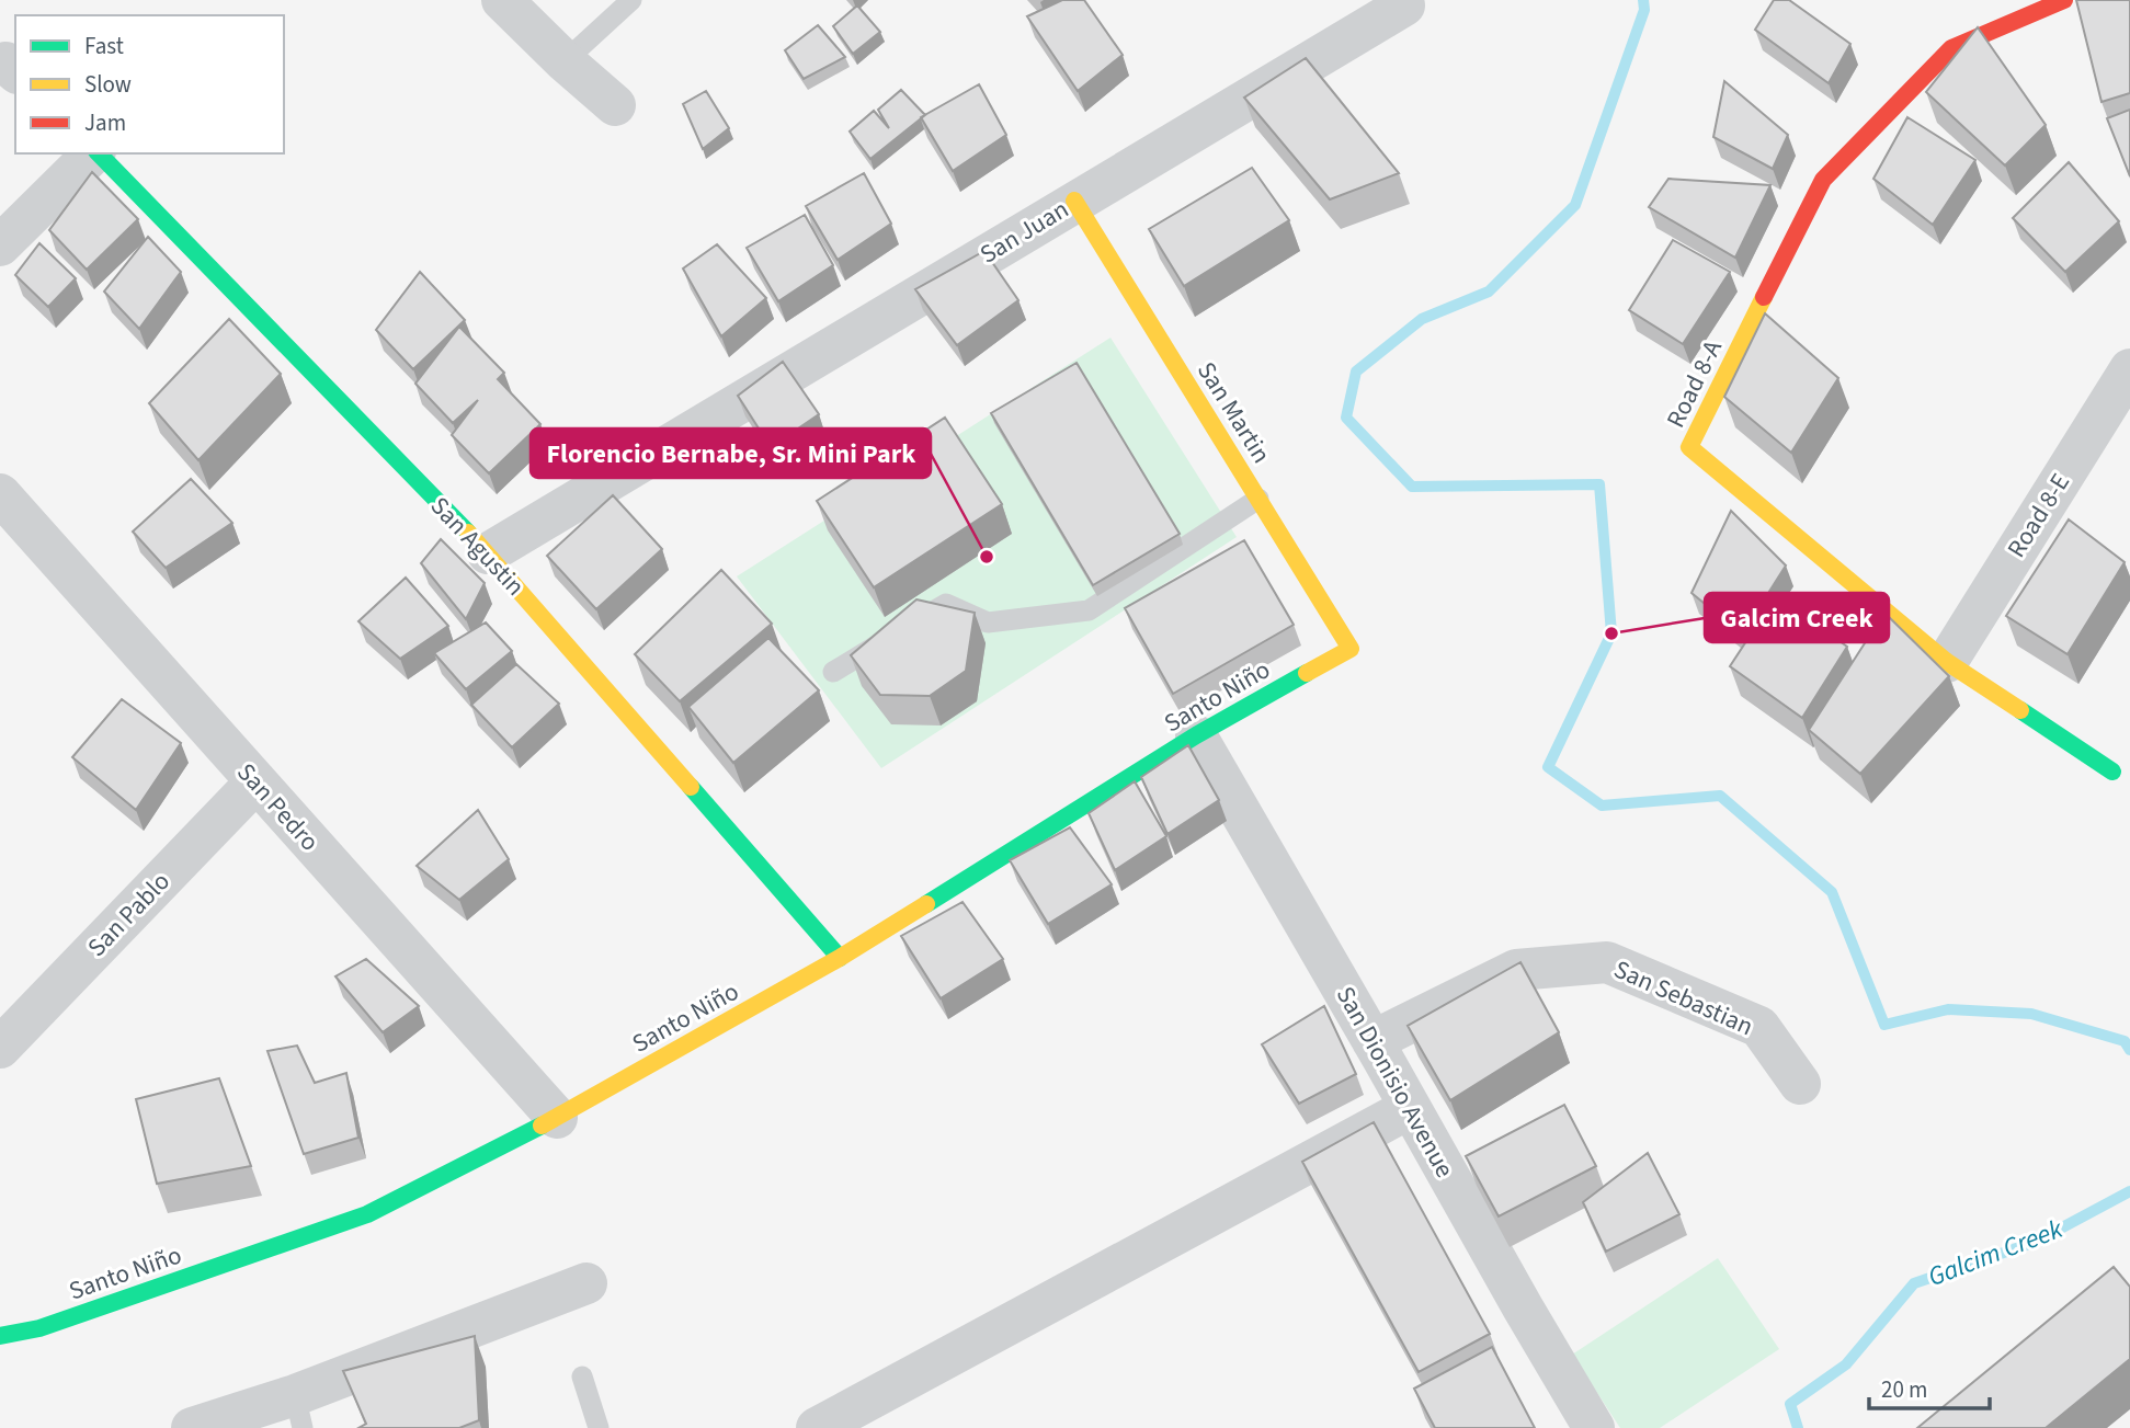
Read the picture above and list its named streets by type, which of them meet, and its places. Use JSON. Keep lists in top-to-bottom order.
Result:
{
  "streets": {
    "street": [
      "San Juan",
      "Road 8-A",
      "San Martin",
      "Road 8-E",
      "San Agustin",
      "Santo Niño",
      "San Pedro",
      "San Pablo",
      "San Sebastian",
      "San Dionisio Avenue"
    ]
  },
  "crossings": [
    ["San Juan", "San Martin"],
    ["San Juan", "San Agustin"],
    ["Road 8-A", "Road 8-E"],
    ["San Martin", "Santo Niño"],
    ["San Agustin", "Santo Niño"],
    ["Santo Niño", "San Pedro"],
    ["Santo Niño", "San Dionisio Avenue"],
    ["San Pedro", "San Pablo"],
    ["San Sebastian", "San Dionisio Avenue"]
  ],
  "water": ["Galcim Creek"],
  "places": ["Florencio Bernabe, Sr. Mini Park", "Galcim Creek"],
  "legend": ["Fast", "Slow", "Jam"],
  "scale_bar": "20 m"
}
